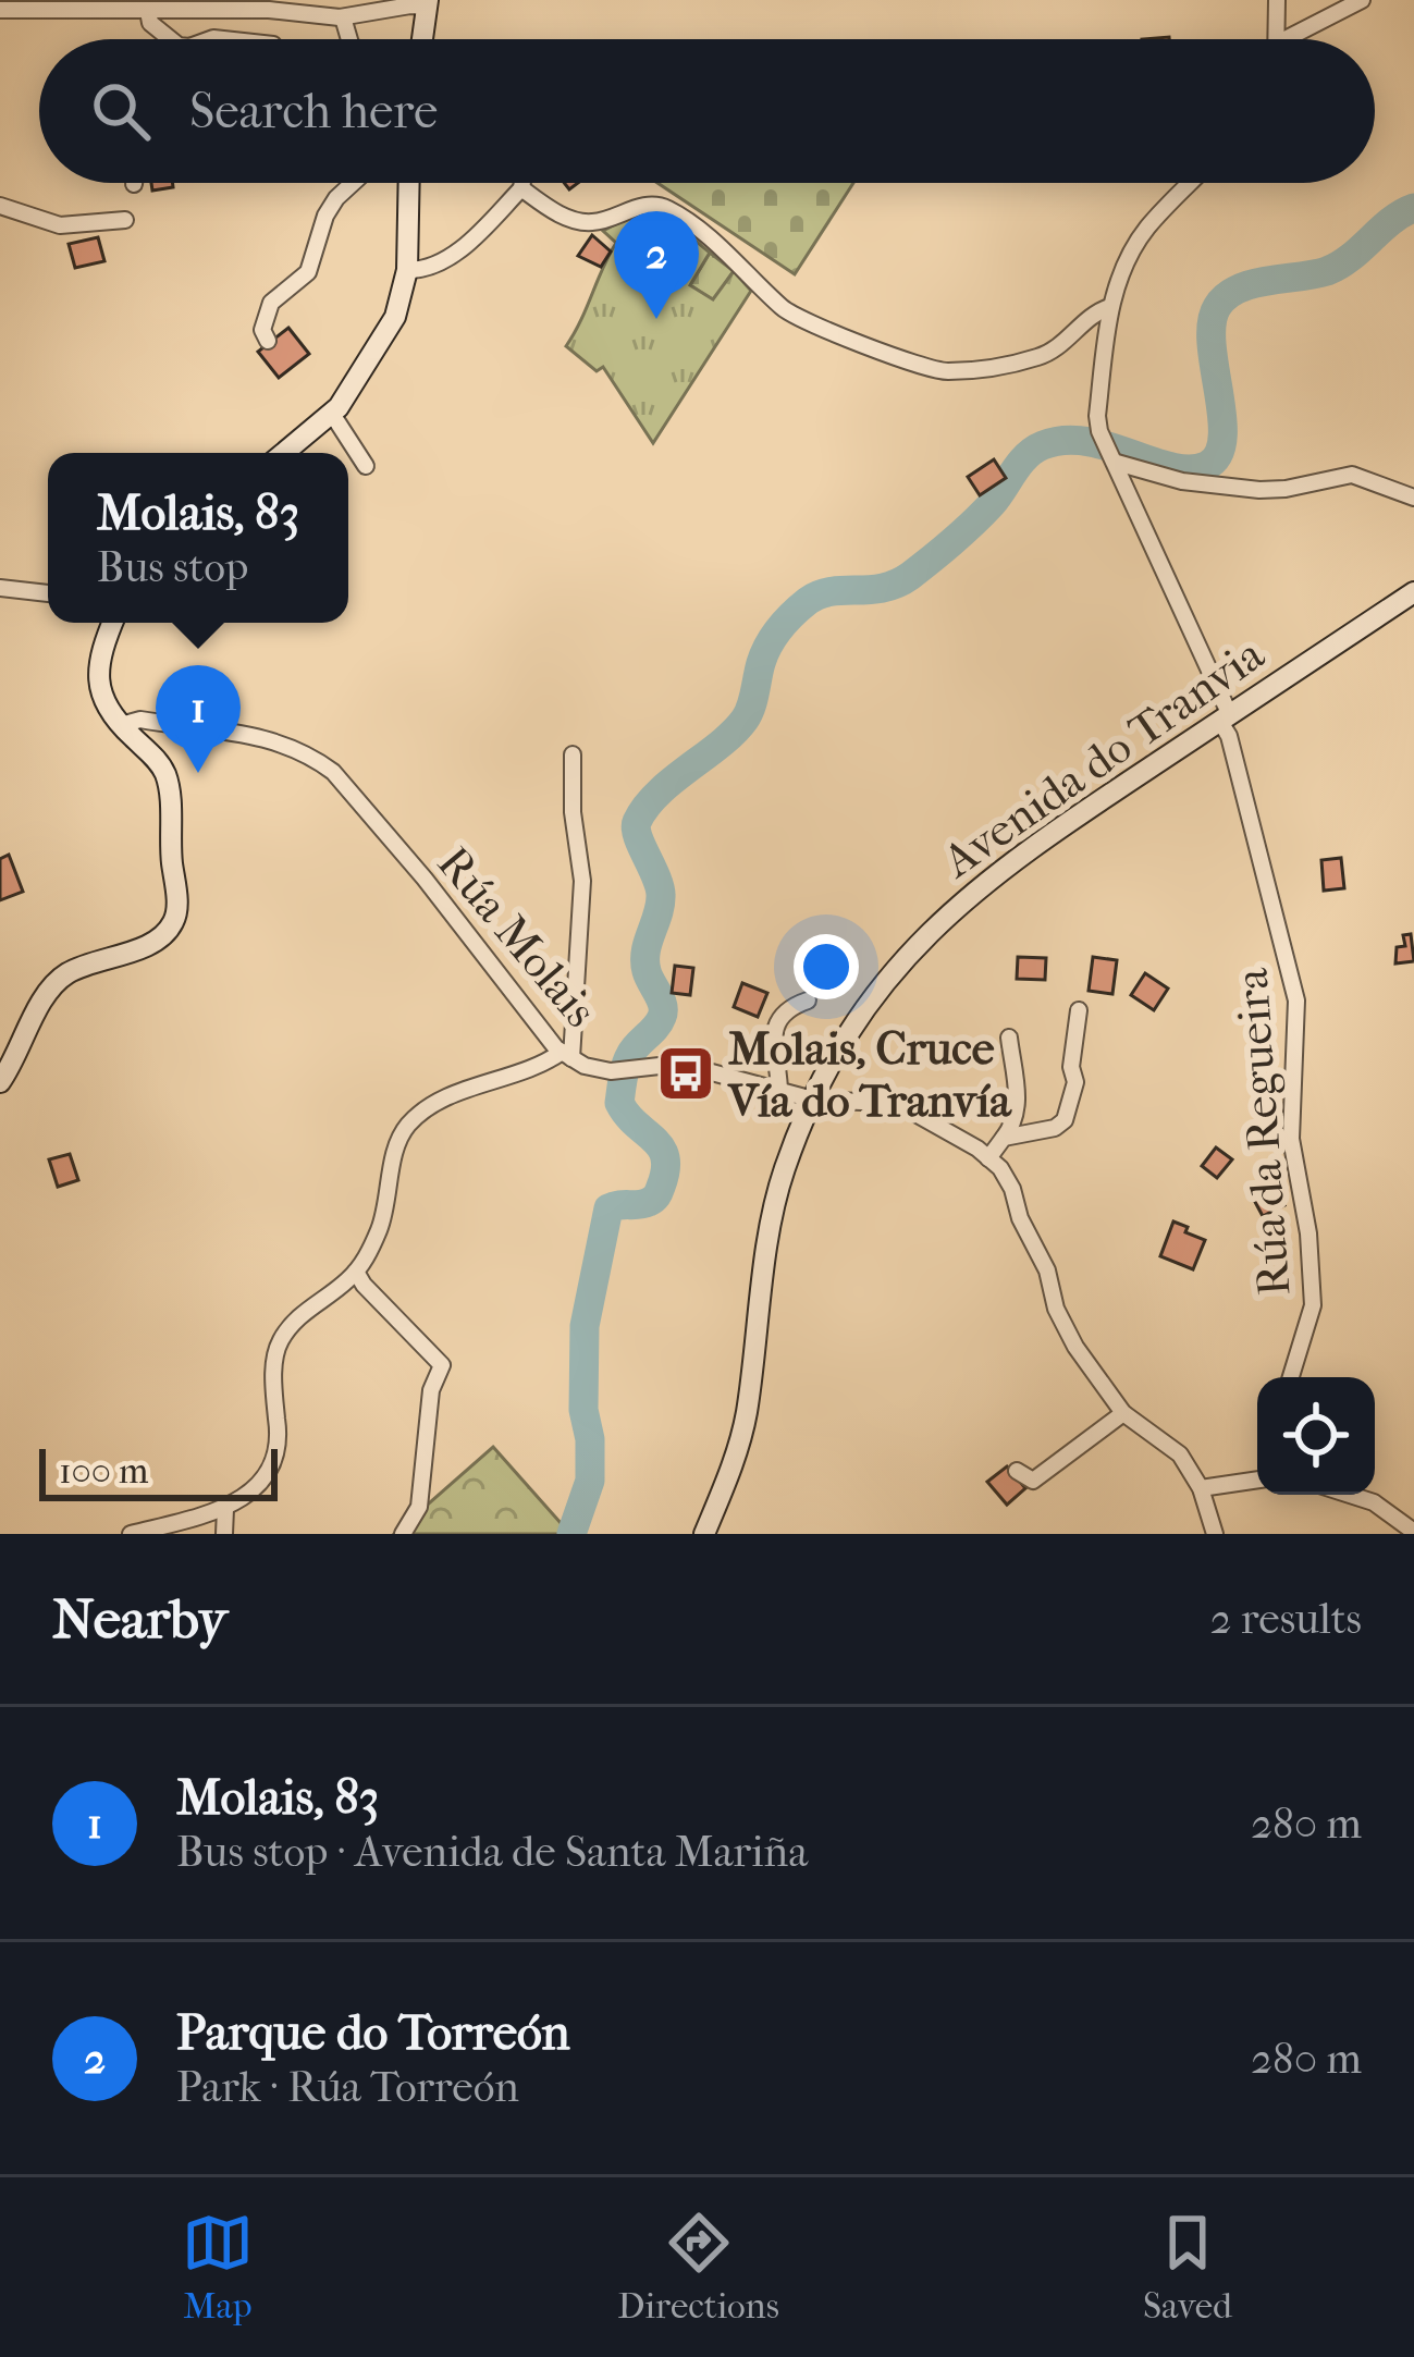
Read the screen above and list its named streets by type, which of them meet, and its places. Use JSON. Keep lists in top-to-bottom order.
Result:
{
  "streets": {
    "main road": ["Avenida do Tranvia"],
    "street": ["Rúa Molais", "Rúa da Regueira"]
  },
  "crossings": [
    ["Avenida do Tranvia", "Rúa Molais"],
    ["Avenida do Tranvia", "Rúa da Regueira"]
  ],
  "places": {
    "bus stop": ["Molais, Cruce Vía do Tranvía"]
  },
  "scale_bar": "100 m",
  "page": {
    "search": "Search here",
    "pins": ["2", "1"],
    "popup": ["Molais, 83", "Bus stop"],
    "scale": "100 m",
    "heading": ["Nearby", "2 results"],
    "list": [
      {
        "mark": "1",
        "name": "Molais, 83",
        "note": "Bus stop · Avenida de Santa Mariña",
        "value": "280 m"
      },
      {
        "mark": "2",
        "name": "Parque do Torreón",
        "note": "Park · Rúa Torreón",
        "value": "280 m"
      }
    ],
    "nav": ["Map", "Directions", "Saved"]
  }
}
